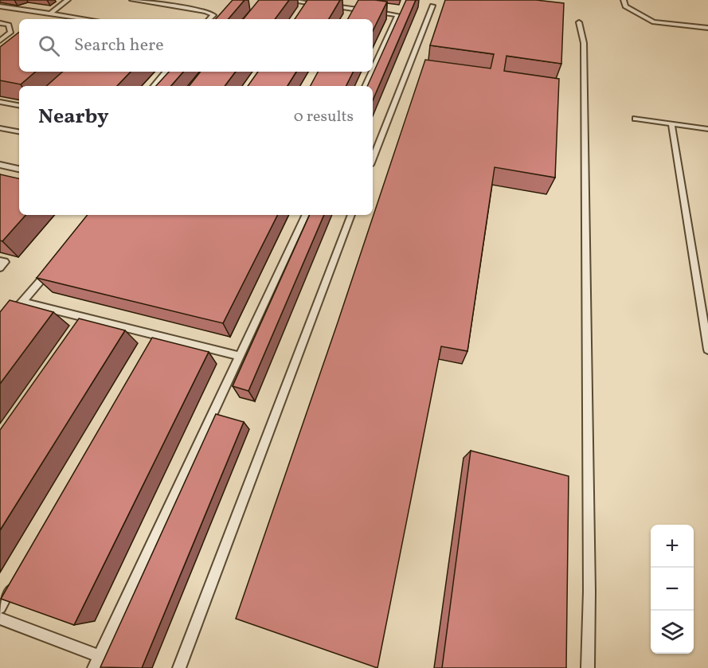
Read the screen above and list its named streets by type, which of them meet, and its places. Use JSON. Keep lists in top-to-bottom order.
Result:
{
  "page": {
    "search": "Search here",
    "heading": ["Nearby", "0 results"],
    "map_buttons": ["+", "−"]
  }
}
